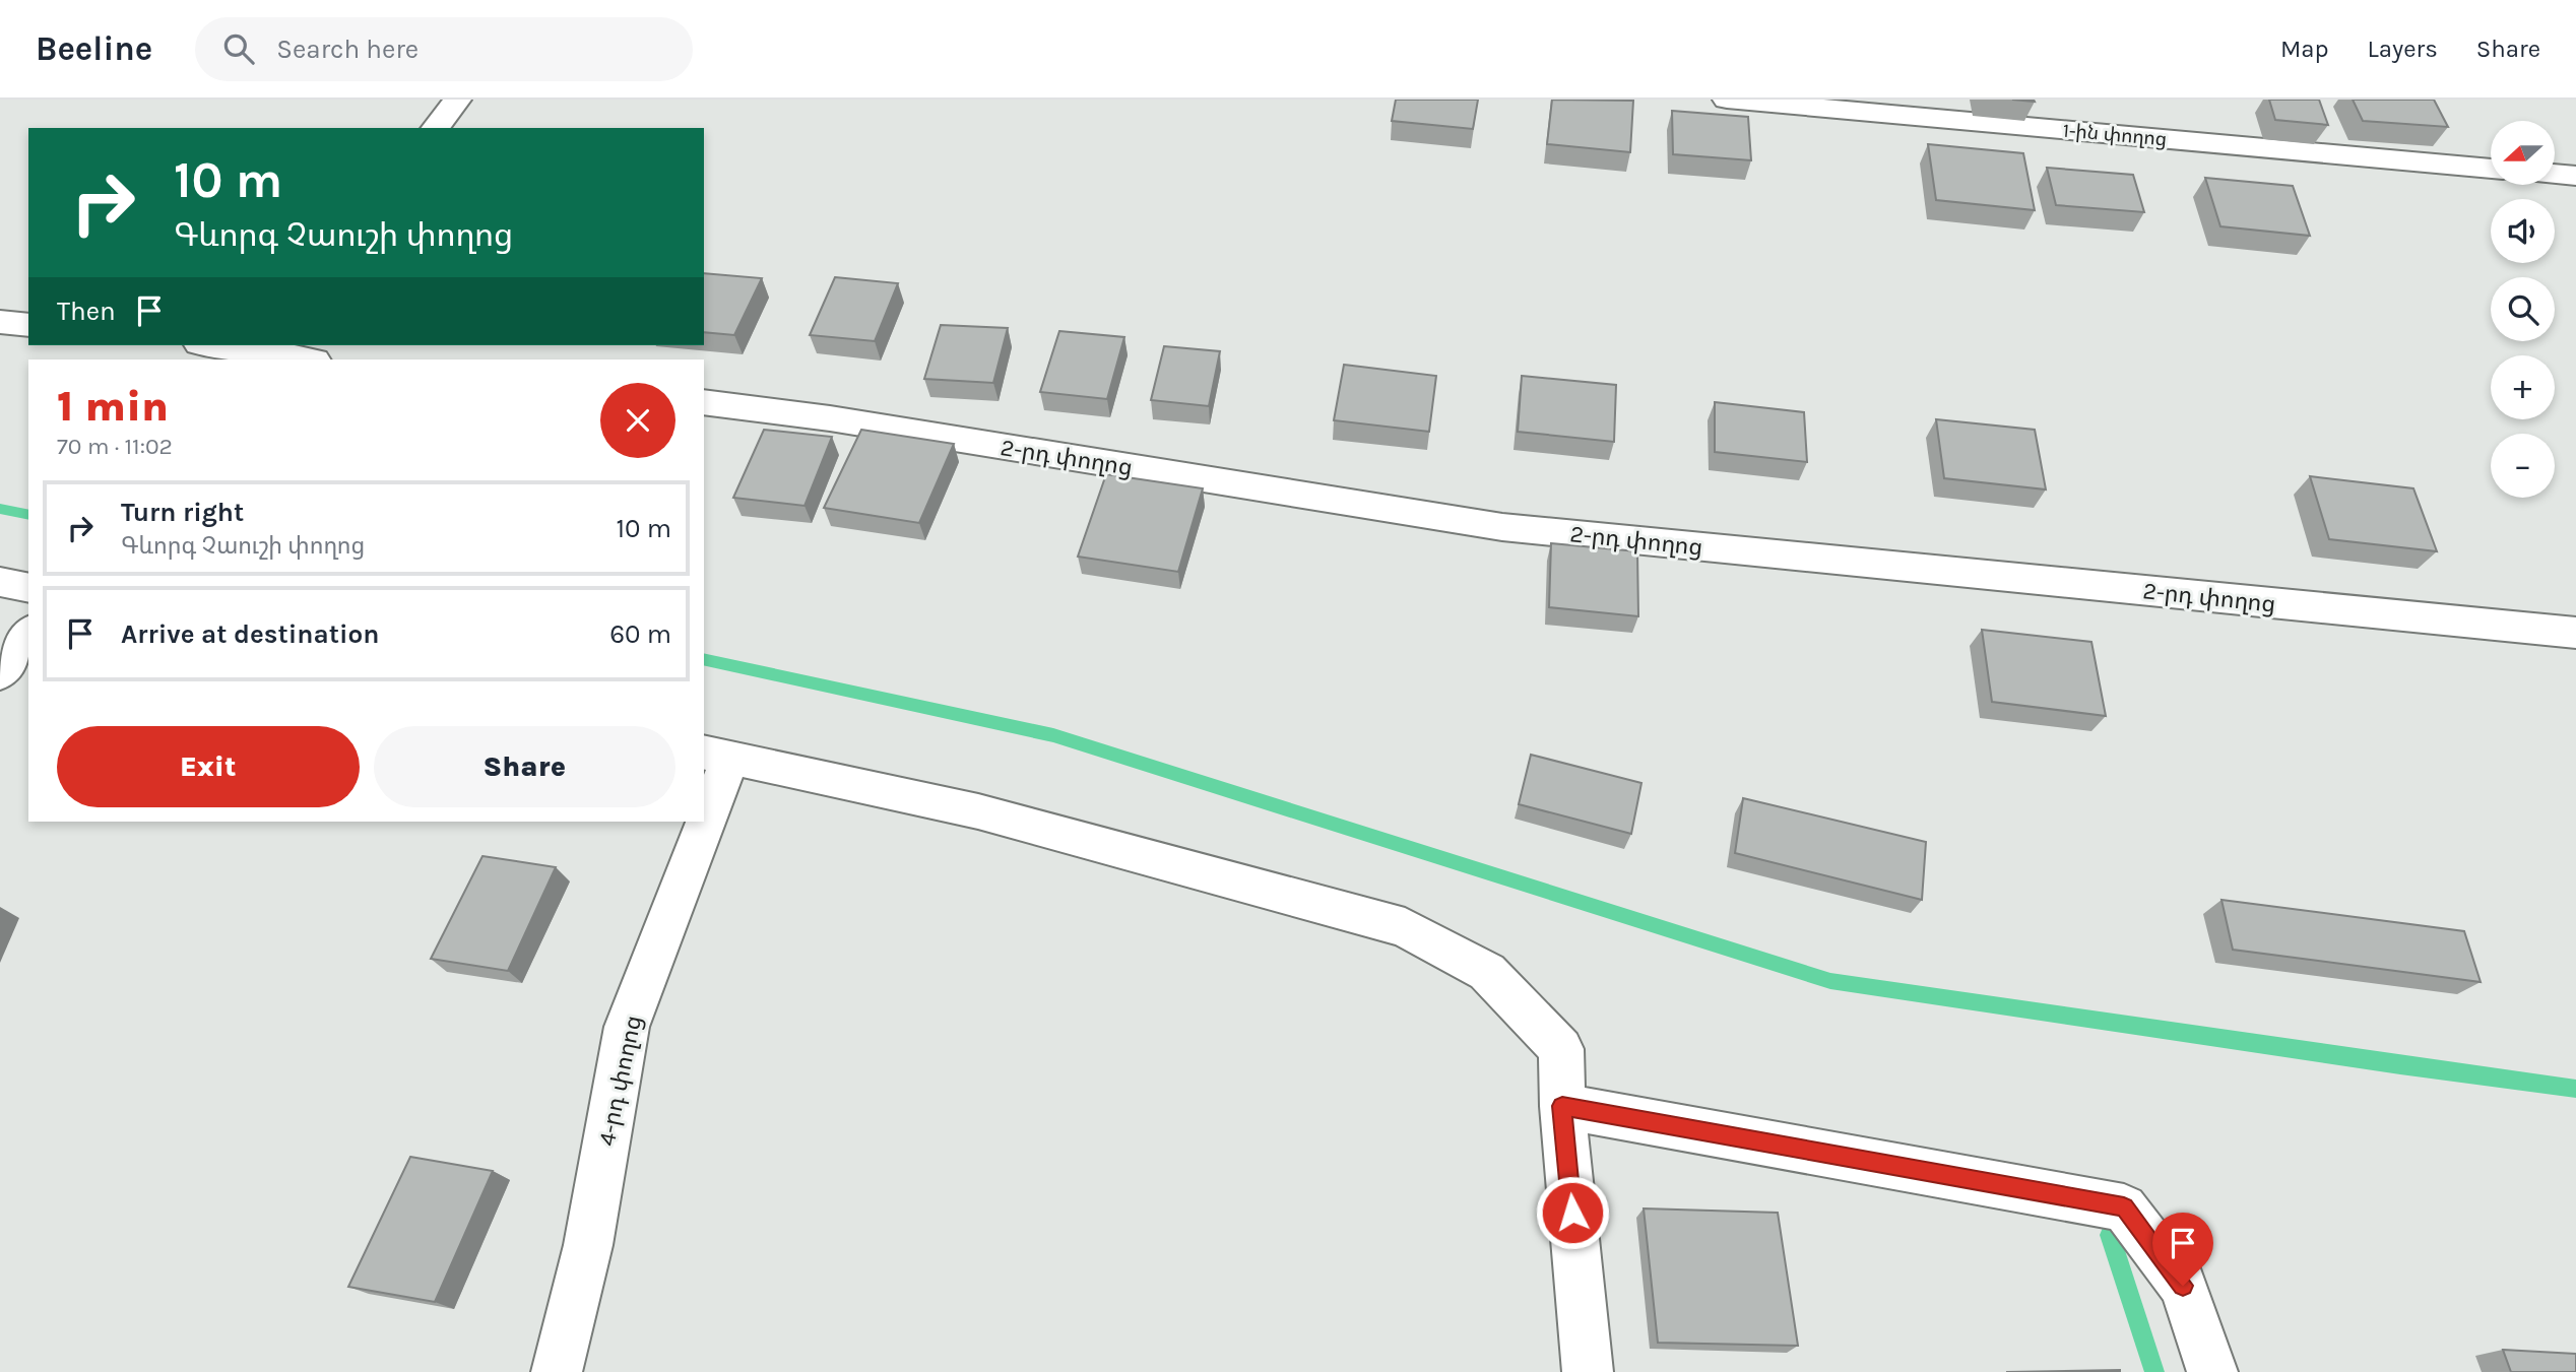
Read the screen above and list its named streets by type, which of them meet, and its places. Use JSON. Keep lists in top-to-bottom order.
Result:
{
  "streets": {
    "street": ["1-ին փողոց", "2-րդ փողոց", "4-րդ փողոց"]
  },
  "north": "left",
  "page": {
    "header": "Beeline",
    "search": "Search here",
    "nav": ["Map", "Layers", "Share"],
    "map_buttons": ["+", "−"],
    "turn": ["10 m", "Գևորգ Չաուշի փողոց"],
    "then": "Then",
    "heading": ["1 min", "70 m · 11:02"],
    "list": [
      {
        "name": "Turn right",
        "note": "Գևորգ Չաուշի փողոց",
        "value": "10 m"
      },
      {
        "name": "Arrive at destination",
        "value": "60 m"
      }
    ],
    "buttons": ["Exit", "Share"]
  }
}
